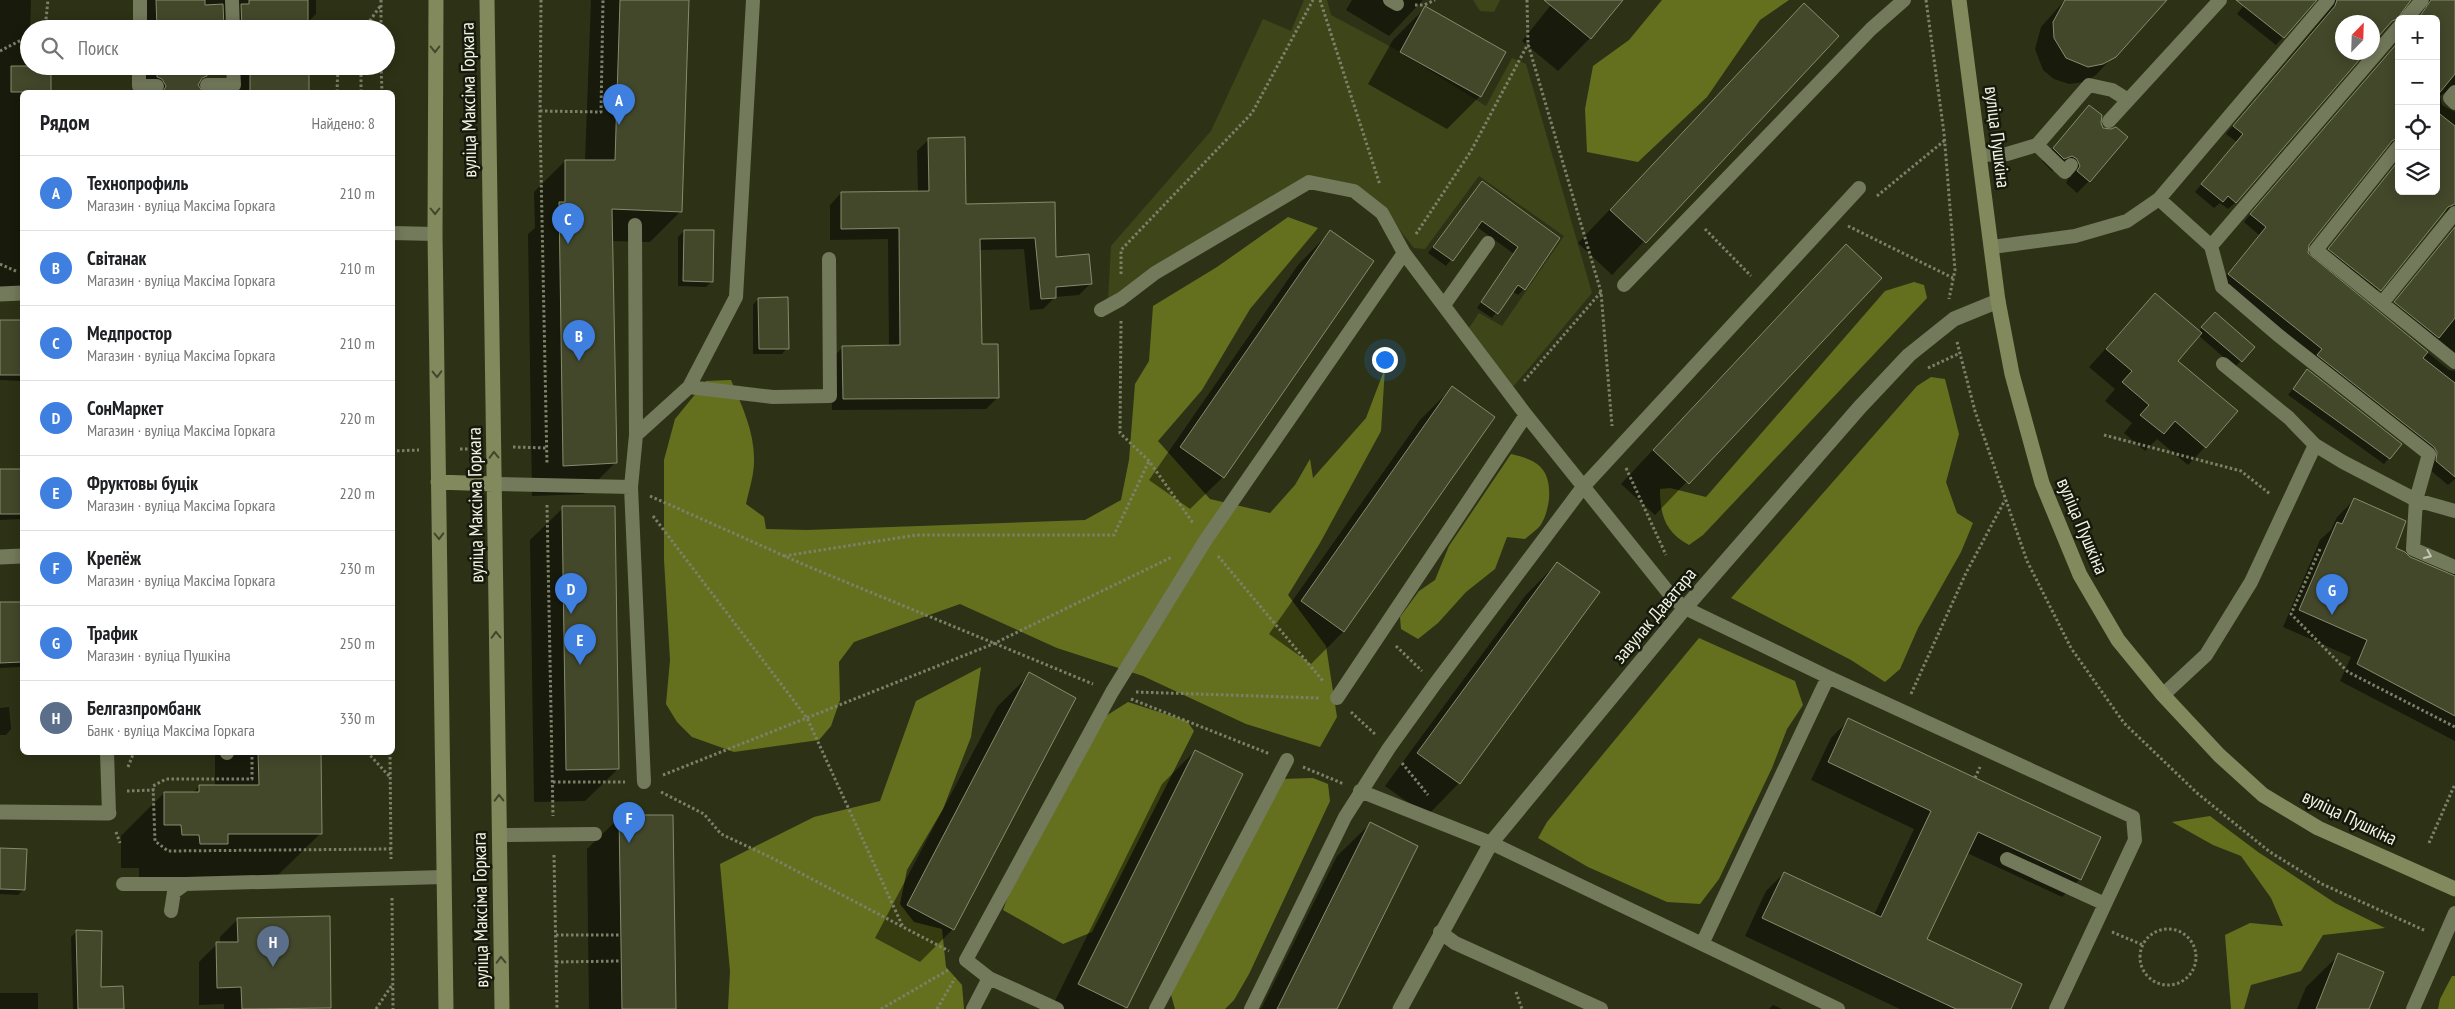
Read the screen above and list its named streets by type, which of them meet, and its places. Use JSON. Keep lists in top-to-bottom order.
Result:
{
  "streets": {
    "main road": ["вуліца Максіма Горкага", "вуліца Пушкіна"],
    "street": ["завулак Даватара"]
  },
  "crossings": [
    ["вуліца Пушкіна", "завулак Даватара"]
  ],
  "north": "top right",
  "page": {
    "map_buttons": ["+", "−"],
    "search": "Поиск",
    "pins": [
      "A",
      "C",
      "B",
      "D",
      "G",
      "E",
      "F",
      "H"
    ],
    "heading": ["Рядом", "Найдено: 8"],
    "list": [
      {
        "mark": "A",
        "name": "Технопрофиль",
        "note": "Магазин · вуліца Максіма Горкага",
        "value": "210 m"
      },
      {
        "mark": "B",
        "name": "Світанак",
        "note": "Магазин · вуліца Максіма Горкага",
        "value": "210 m"
      },
      {
        "mark": "C",
        "name": "Медпростор",
        "note": "Магазин · вуліца Максіма Горкага",
        "value": "210 m"
      },
      {
        "mark": "D",
        "name": "СонМаркет",
        "note": "Магазин · вуліца Максіма Горкага",
        "value": "220 m"
      },
      {
        "mark": "E",
        "name": "Фруктовы буцік",
        "note": "Магазин · вуліца Максіма Горкага",
        "value": "220 m"
      },
      {
        "mark": "F",
        "name": "Крепёж",
        "note": "Магазин · вуліца Максіма Горкага",
        "value": "230 m"
      },
      {
        "mark": "G",
        "name": "Трафик",
        "note": "Магазин · вуліца Пушкіна",
        "value": "250 m"
      },
      {
        "mark": "H",
        "name": "Белгазпромбанк",
        "note": "Банк · вуліца Максіма Горкага",
        "value": "330 m"
      }
    ]
  }
}
